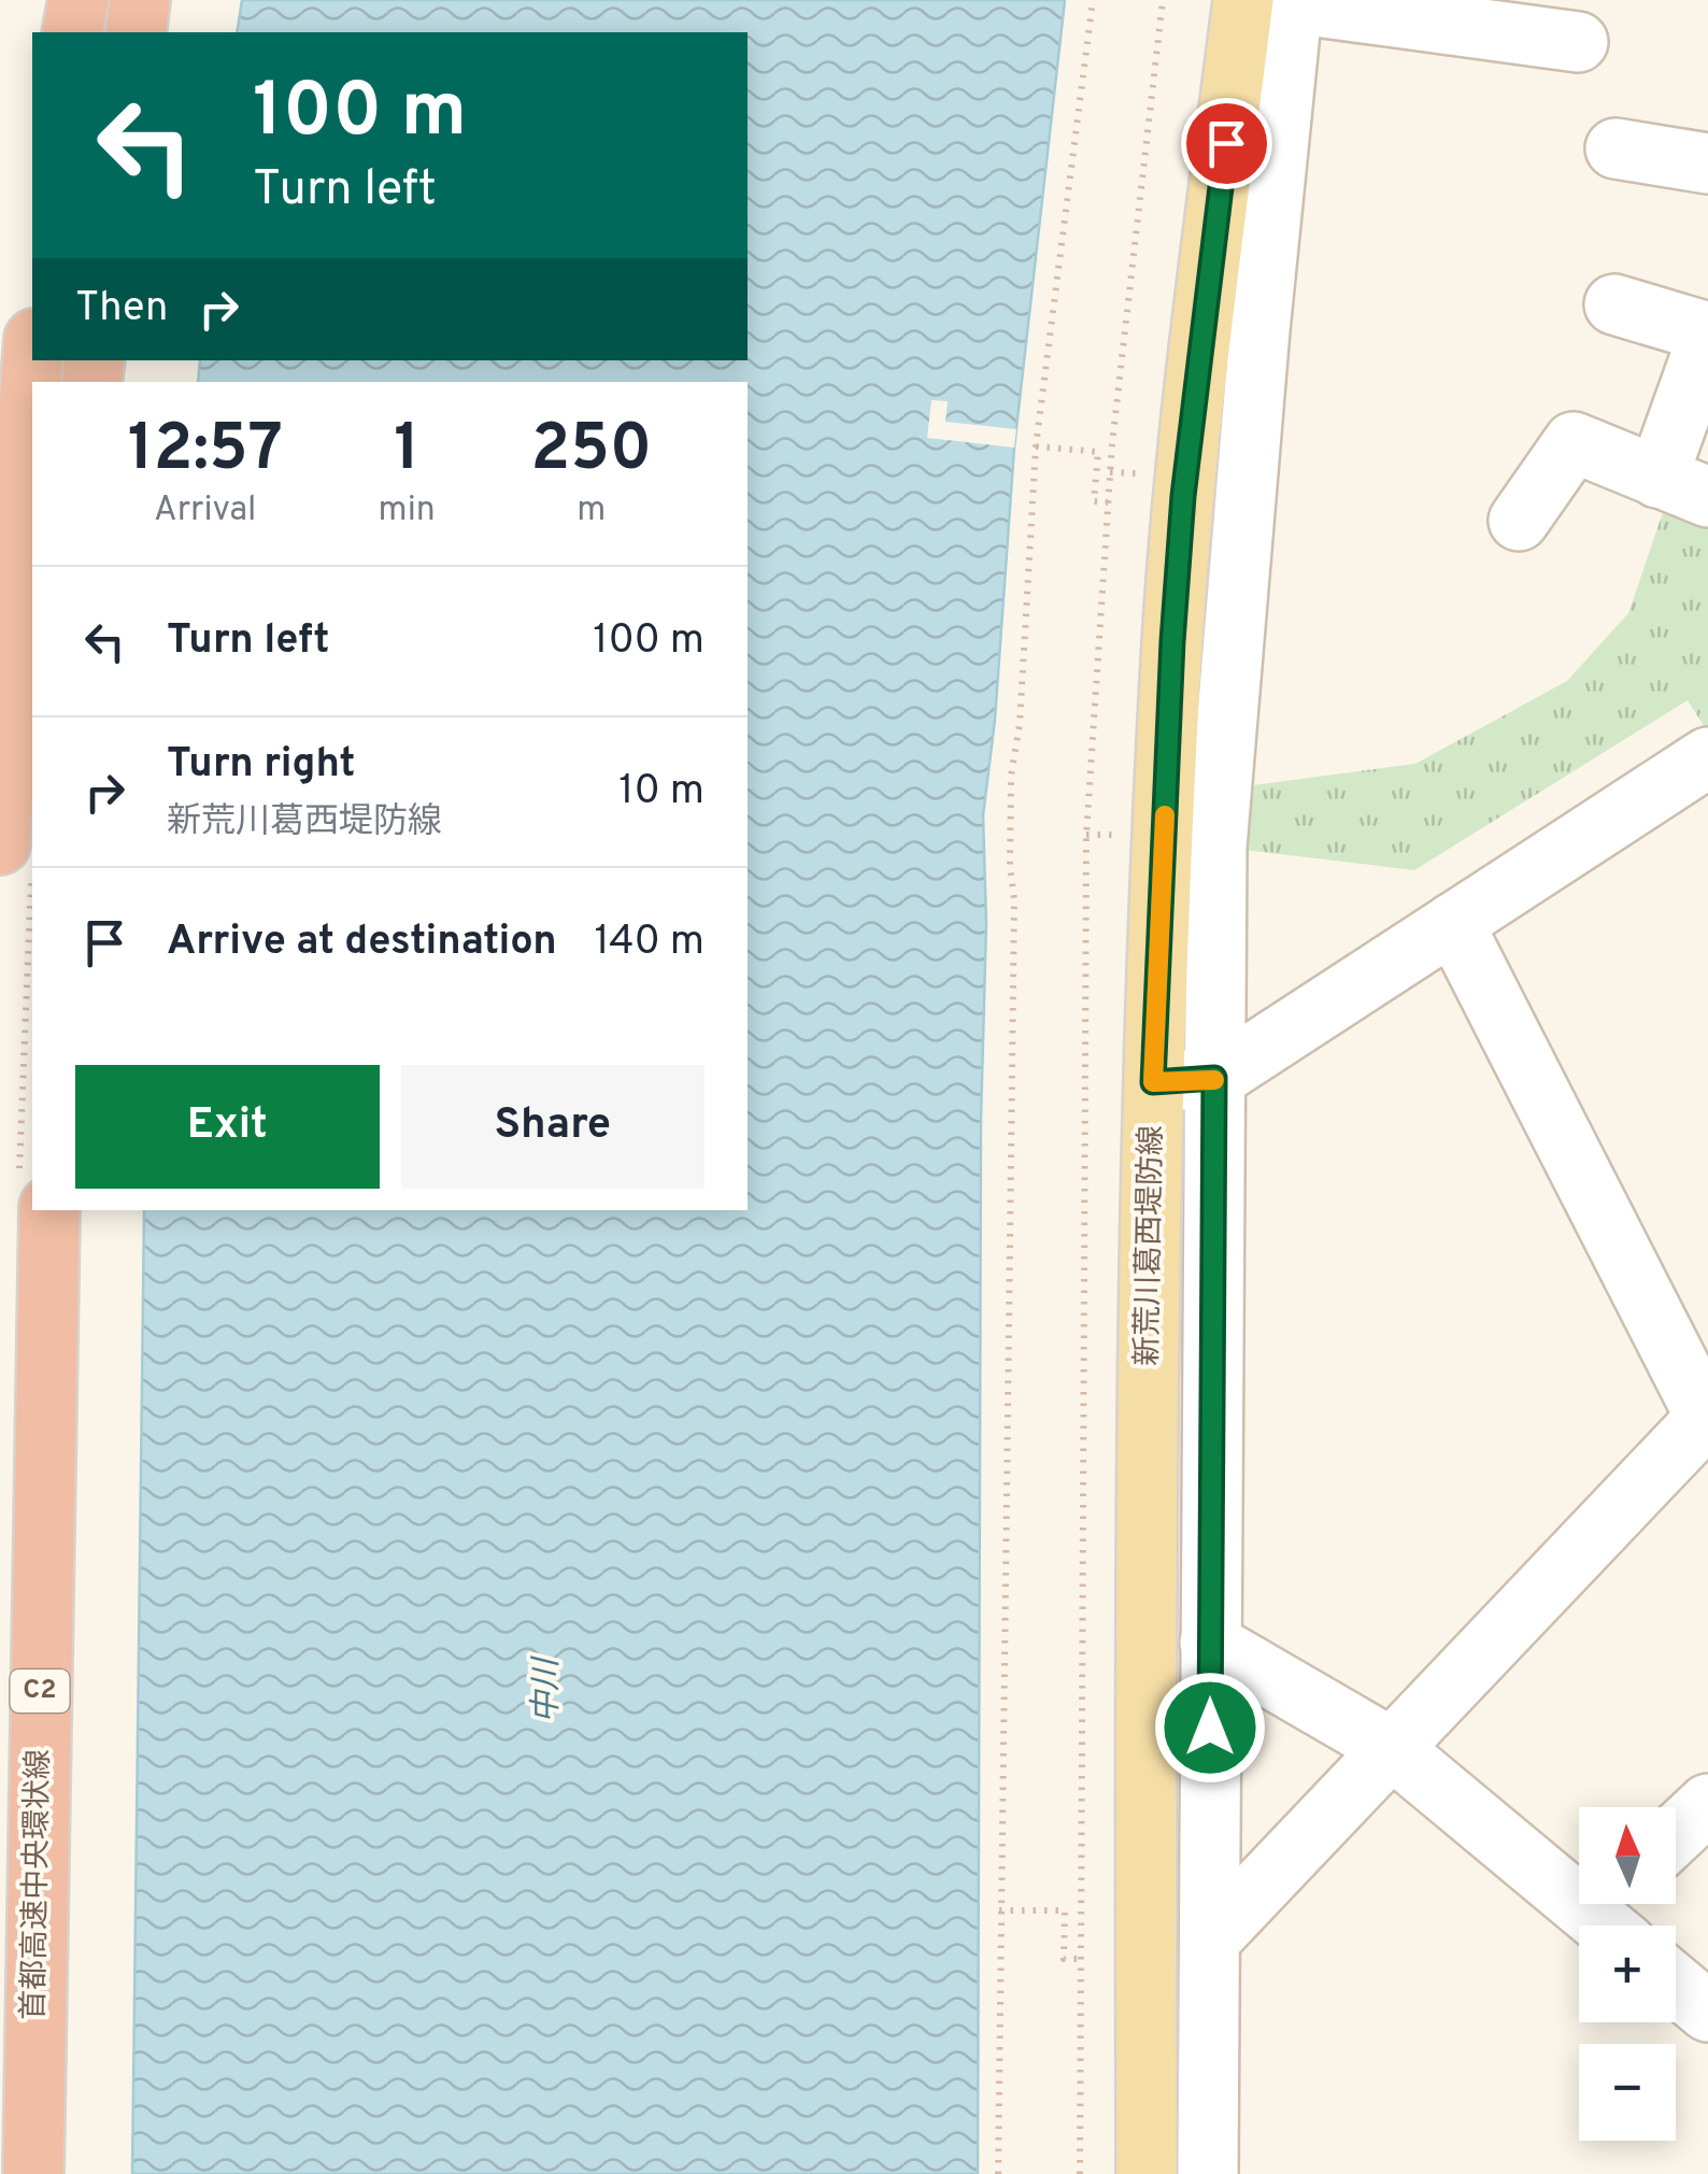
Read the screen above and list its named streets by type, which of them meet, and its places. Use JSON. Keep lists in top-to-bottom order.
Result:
{
  "streets": {
    "highway": ["C2", "首都高速中央環状線"],
    "main road": ["新荒川葛西堤防線"]
  },
  "water": ["中川"],
  "north": "top",
  "page": {
    "turn": ["100 m", "Turn left"],
    "then": "Then",
    "eta": [
      "12:57",
      "Arrival",
      "1",
      "min",
      "250",
      "m"
    ],
    "list": [
      {
        "name": "Turn left",
        "value": "100 m"
      },
      {
        "name": "Turn right",
        "note": "新荒川葛西堤防線",
        "value": "10 m"
      },
      {
        "name": "Arrive at destination",
        "value": "140 m"
      }
    ],
    "buttons": ["Exit", "Share"],
    "map_buttons": ["+", "−"]
  }
}
